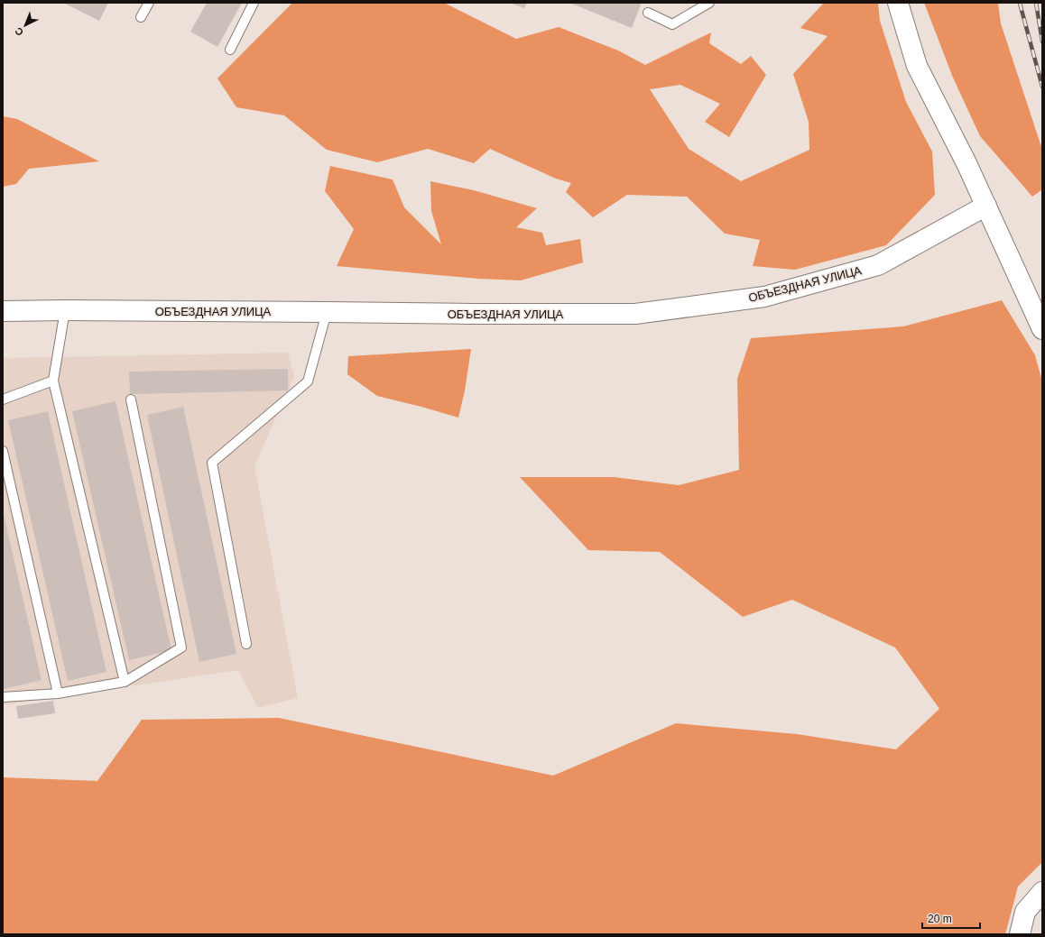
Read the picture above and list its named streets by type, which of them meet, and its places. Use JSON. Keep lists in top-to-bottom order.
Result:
{
  "streets": {
    "main road": ["ОБЪЕЗДНАЯ УЛИЦА"]
  },
  "scale_bar": "20 m",
  "north": "bottom left"
}
